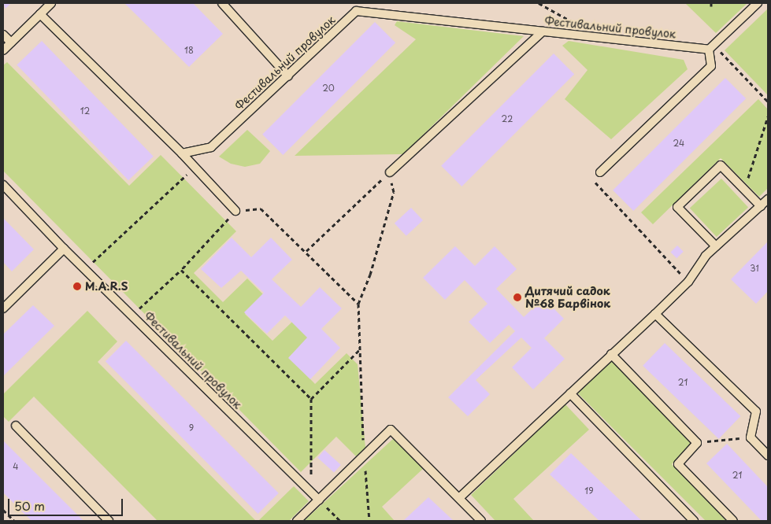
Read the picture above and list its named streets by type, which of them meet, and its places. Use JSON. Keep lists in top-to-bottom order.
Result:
{
  "streets": {
    "lane": ["Фестивальний провулок"]
  },
  "places": ["M.A.R.S", "Дитячий садок №68 Барвінок"],
  "house_numbers": [
    "18",
    "20",
    "12",
    "22",
    "24",
    "31",
    "21",
    "9",
    "4",
    "21",
    "19"
  ],
  "scale_bar": "50 m"
}
